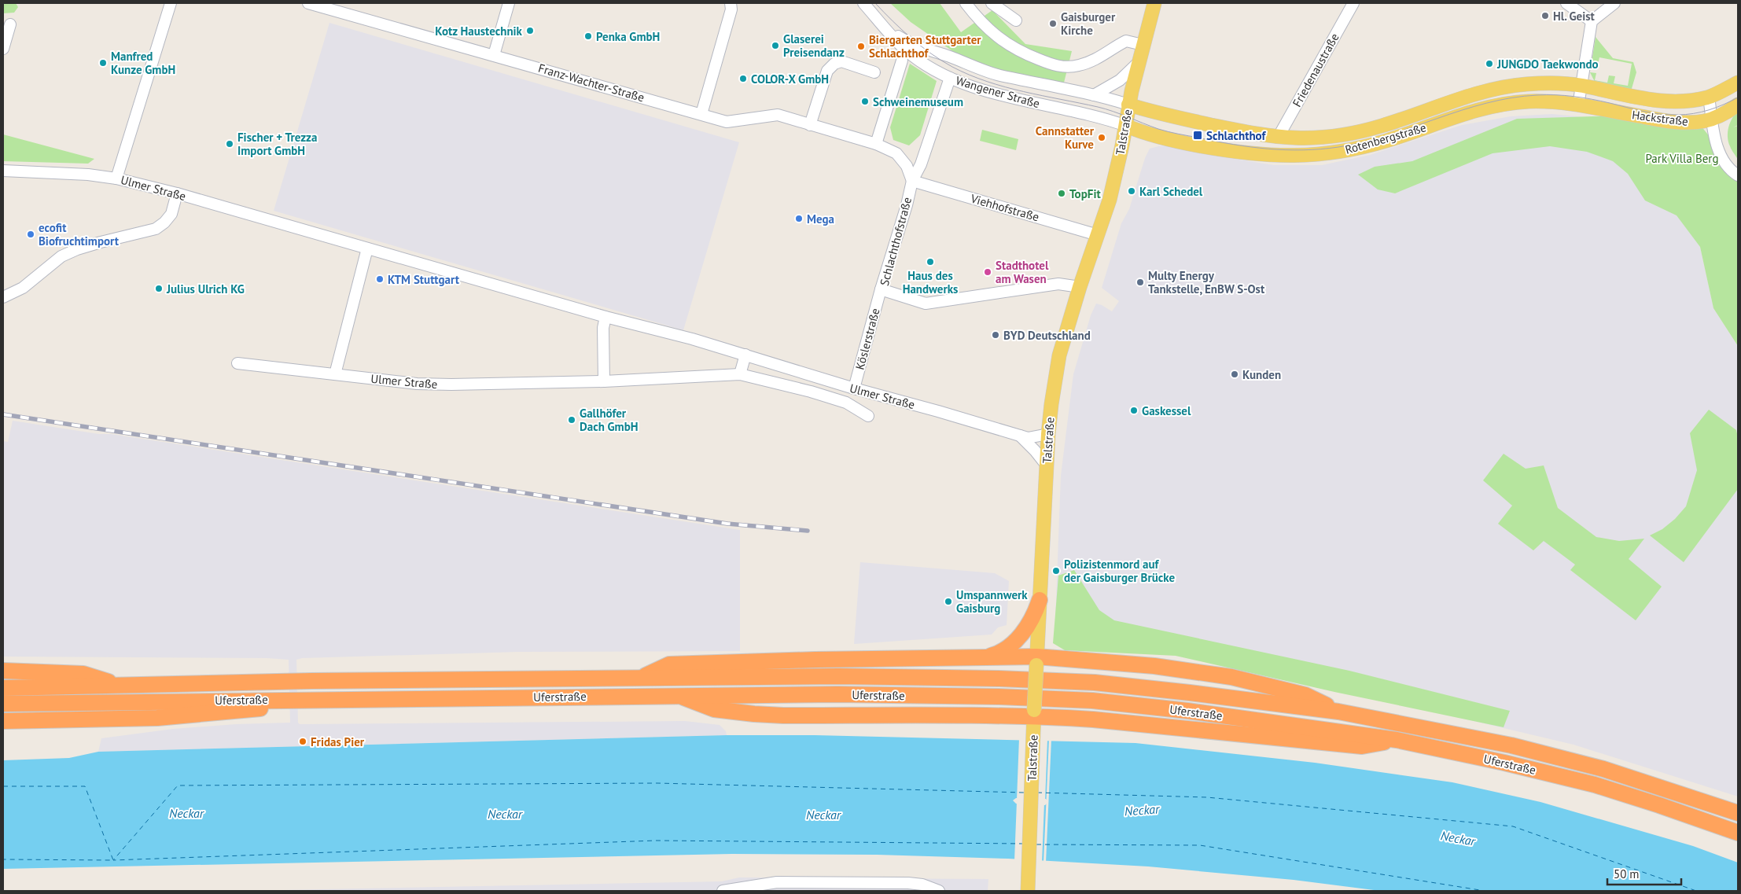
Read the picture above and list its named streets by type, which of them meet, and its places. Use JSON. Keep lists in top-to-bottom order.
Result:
{
  "streets": {
    "highway": ["Uferstraße"],
    "main road": ["Hackstraße", "Talstraße", "Rotenbergstraße"],
    "street": [
      "Friedenaustraße",
      "Franz-Wachter-Straße",
      "Wangener Straße",
      "Ulmer Straße",
      "Viehhofstraße",
      "Schlachthofstraße",
      "Köslerstraße"
    ]
  },
  "crossings": [
    ["Friedenaustraße", "Rotenbergstraße"],
    ["Franz-Wachter-Straße", "Schlachthofstraße"],
    ["Wangener Straße", "Talstraße"],
    ["Wangener Straße", "Rotenbergstraße"],
    ["Wangener Straße", "Schlachthofstraße"],
    ["Hackstraße", "Rotenbergstraße"],
    ["Talstraße", "Rotenbergstraße"],
    ["Talstraße", "Ulmer Straße"],
    ["Talstraße", "Viehhofstraße"],
    ["Talstraße", "Schlachthofstraße"],
    ["Ulmer Straße", "Köslerstraße"],
    ["Viehhofstraße", "Schlachthofstraße"],
    ["Schlachthofstraße", "Köslerstraße"]
  ],
  "water": ["Neckar"],
  "parks": ["Park Villa Berg"],
  "places": {
    "other": [
      "Hl. Geist",
      "Gaisburger Kirche",
      "Kotz Haustechnik",
      "Penka GmbH",
      "Glaserei Preisendanz",
      "Biergarten Stuttgarter Schlachthof",
      "Manfred Kunze GmbH",
      "JUNGDO Taekwondo",
      "COLOR-X GmbH",
      "Schweinemuseum",
      "Cannstatter Kurve",
      "Fischer + Trezza Import GmbH",
      "Karl Schedel",
      "TopFit",
      "Mega",
      "ecofit Biofruchtimport",
      "Haus des Handwerks",
      "Stadthotel am Wasen",
      "KTM Stuttgart",
      "Multy Energy Tankstelle, EnBW S-Ost",
      "Julius Ulrich KG",
      "BYD Deutschland",
      "Kunden",
      "Gaskessel",
      "Gallhöfer Dach GmbH",
      "Polizistenmord auf der Gaisburger Brücke",
      "Umspannwerk Gaisburg",
      "Fridas Pier"
    ],
    "transit": ["Schlachthof"]
  },
  "scale_bar": "50 m"
}
